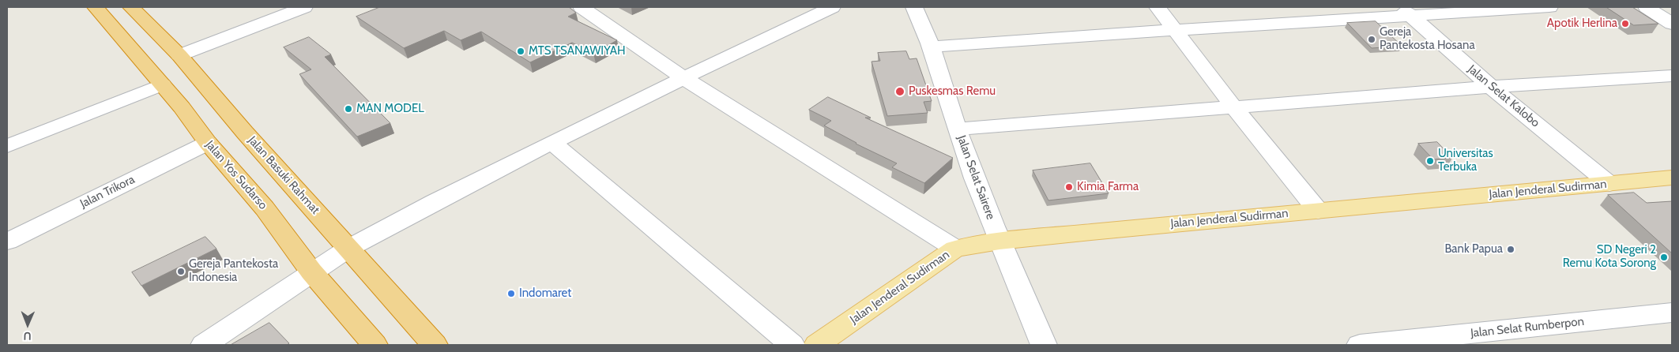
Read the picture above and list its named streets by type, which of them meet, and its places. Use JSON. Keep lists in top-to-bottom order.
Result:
{
  "streets": {
    "highway": ["Jalan Yos Sudarso", "Jalan Basuki Rahmat"],
    "main road": ["Jalan Jenderal Sudirman"],
    "street": [
      "Jalan Selat Kalobo",
      "Jalan Selat Sairere",
      "Jalan Trikora",
      "Jalan Selat Rumberpon"
    ]
  },
  "crossings": [
    ["Jalan Selat Kalobo", "Jalan Jenderal Sudirman"],
    ["Jalan Yos Sudarso", "Jalan Trikora"],
    ["Jalan Selat Sairere", "Jalan Jenderal Sudirman"]
  ],
  "places": [
    "Apotik Herlina",
    "Gereja Pantekosta Hosana",
    "MTS TSANAWIYAH",
    "Puskesmas Remu",
    "MAN MODEL",
    "Universitas Terbuka",
    "Kimia Farma",
    "Bank Papua",
    "SD Negeri 2 Remu Kota Sorong",
    "Gereja Pantekosta Indonesia",
    "Indomaret"
  ],
  "north": "bottom"
}
